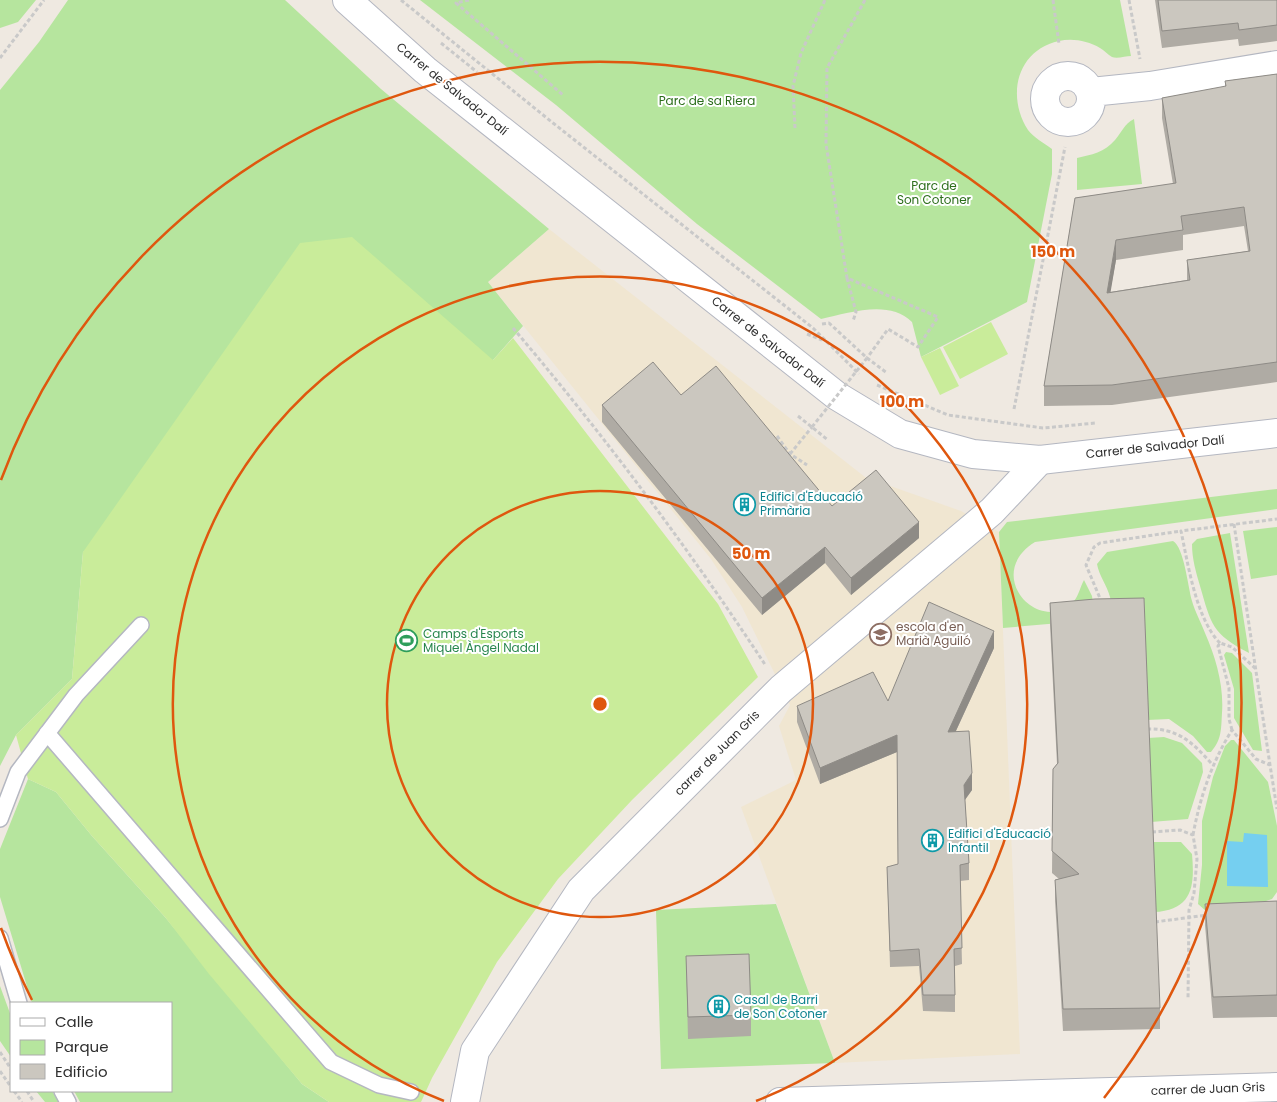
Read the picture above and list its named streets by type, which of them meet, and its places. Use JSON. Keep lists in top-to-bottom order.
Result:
{
  "streets": {
    "street": ["Carrer de Salvador Dalí", "carrer de Juan Gris"]
  },
  "crossings": [
    ["Carrer de Salvador Dalí", "carrer de Juan Gris"]
  ],
  "parks": ["Parc de sa Riera", "Parc de Son Cotoner"],
  "places": {
    "building": ["Edifici d'Educació Primària", "Edifici d'Educació Infantil", "Casal de Barri de Son Cotoner"],
    "school or university": ["escola d'en Marià Aguiló"],
    "sports": ["Camps d'Esports Miquel Àngel Nadal"]
  },
  "legend": ["Calle", "Parque", "Edificio"],
  "rings": ["150 m", "100 m", "50 m"]
}
